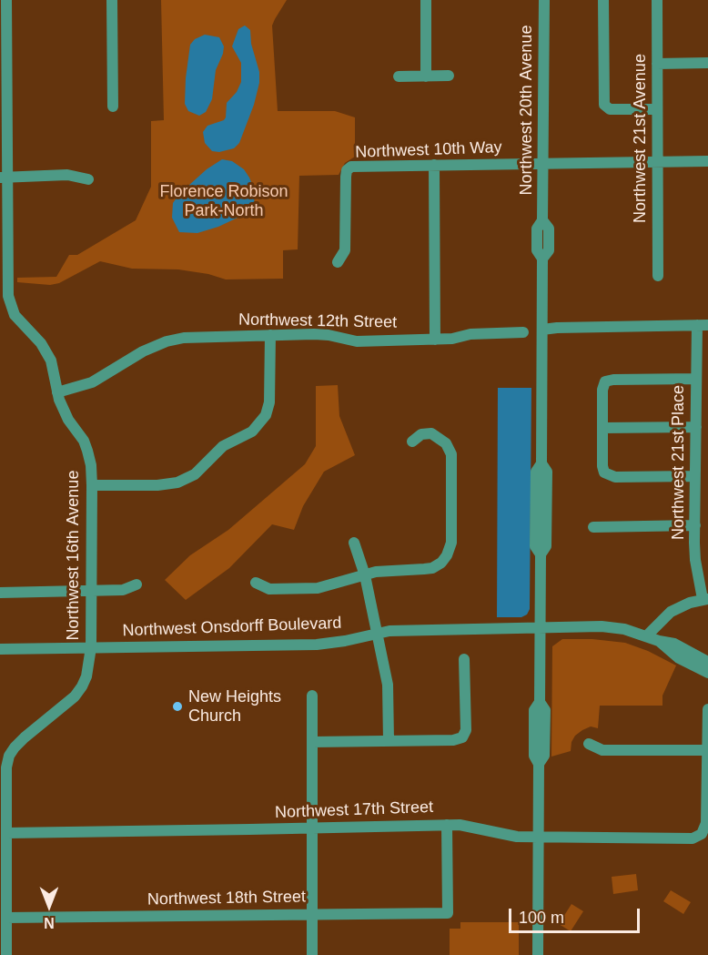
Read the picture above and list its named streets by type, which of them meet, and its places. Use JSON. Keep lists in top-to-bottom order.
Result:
{
  "streets": {
    "street": [
      "Northwest 20th Avenue",
      "Northwest 21st Avenue",
      "Northwest 10th Way",
      "Northwest 12th Street",
      "Northwest 21st Place",
      "Northwest 16th Avenue",
      "Northwest Onsdorff Boulevard",
      "Northwest 17th Street",
      "Northwest 18th Street"
    ]
  },
  "crossings": [
    ["Northwest 20th Avenue", "Northwest 10th Way"],
    ["Northwest 20th Avenue", "Northwest Onsdorff Boulevard"],
    ["Northwest 20th Avenue", "Northwest 17th Street"],
    ["Northwest 21st Avenue", "Northwest 10th Way"],
    ["Northwest 12th Street", "Northwest 16th Avenue"],
    ["Northwest 16th Avenue", "Northwest Onsdorff Boulevard"],
    ["Northwest 16th Avenue", "Northwest 17th Street"],
    ["Northwest 16th Avenue", "Northwest 18th Street"],
    ["Northwest 17th Street", "Northwest 18th Street"]
  ],
  "parks": ["Florence Robison Park-North"],
  "places": ["New Heights Church"],
  "scale_bar": "100 m",
  "north": "bottom"
}
